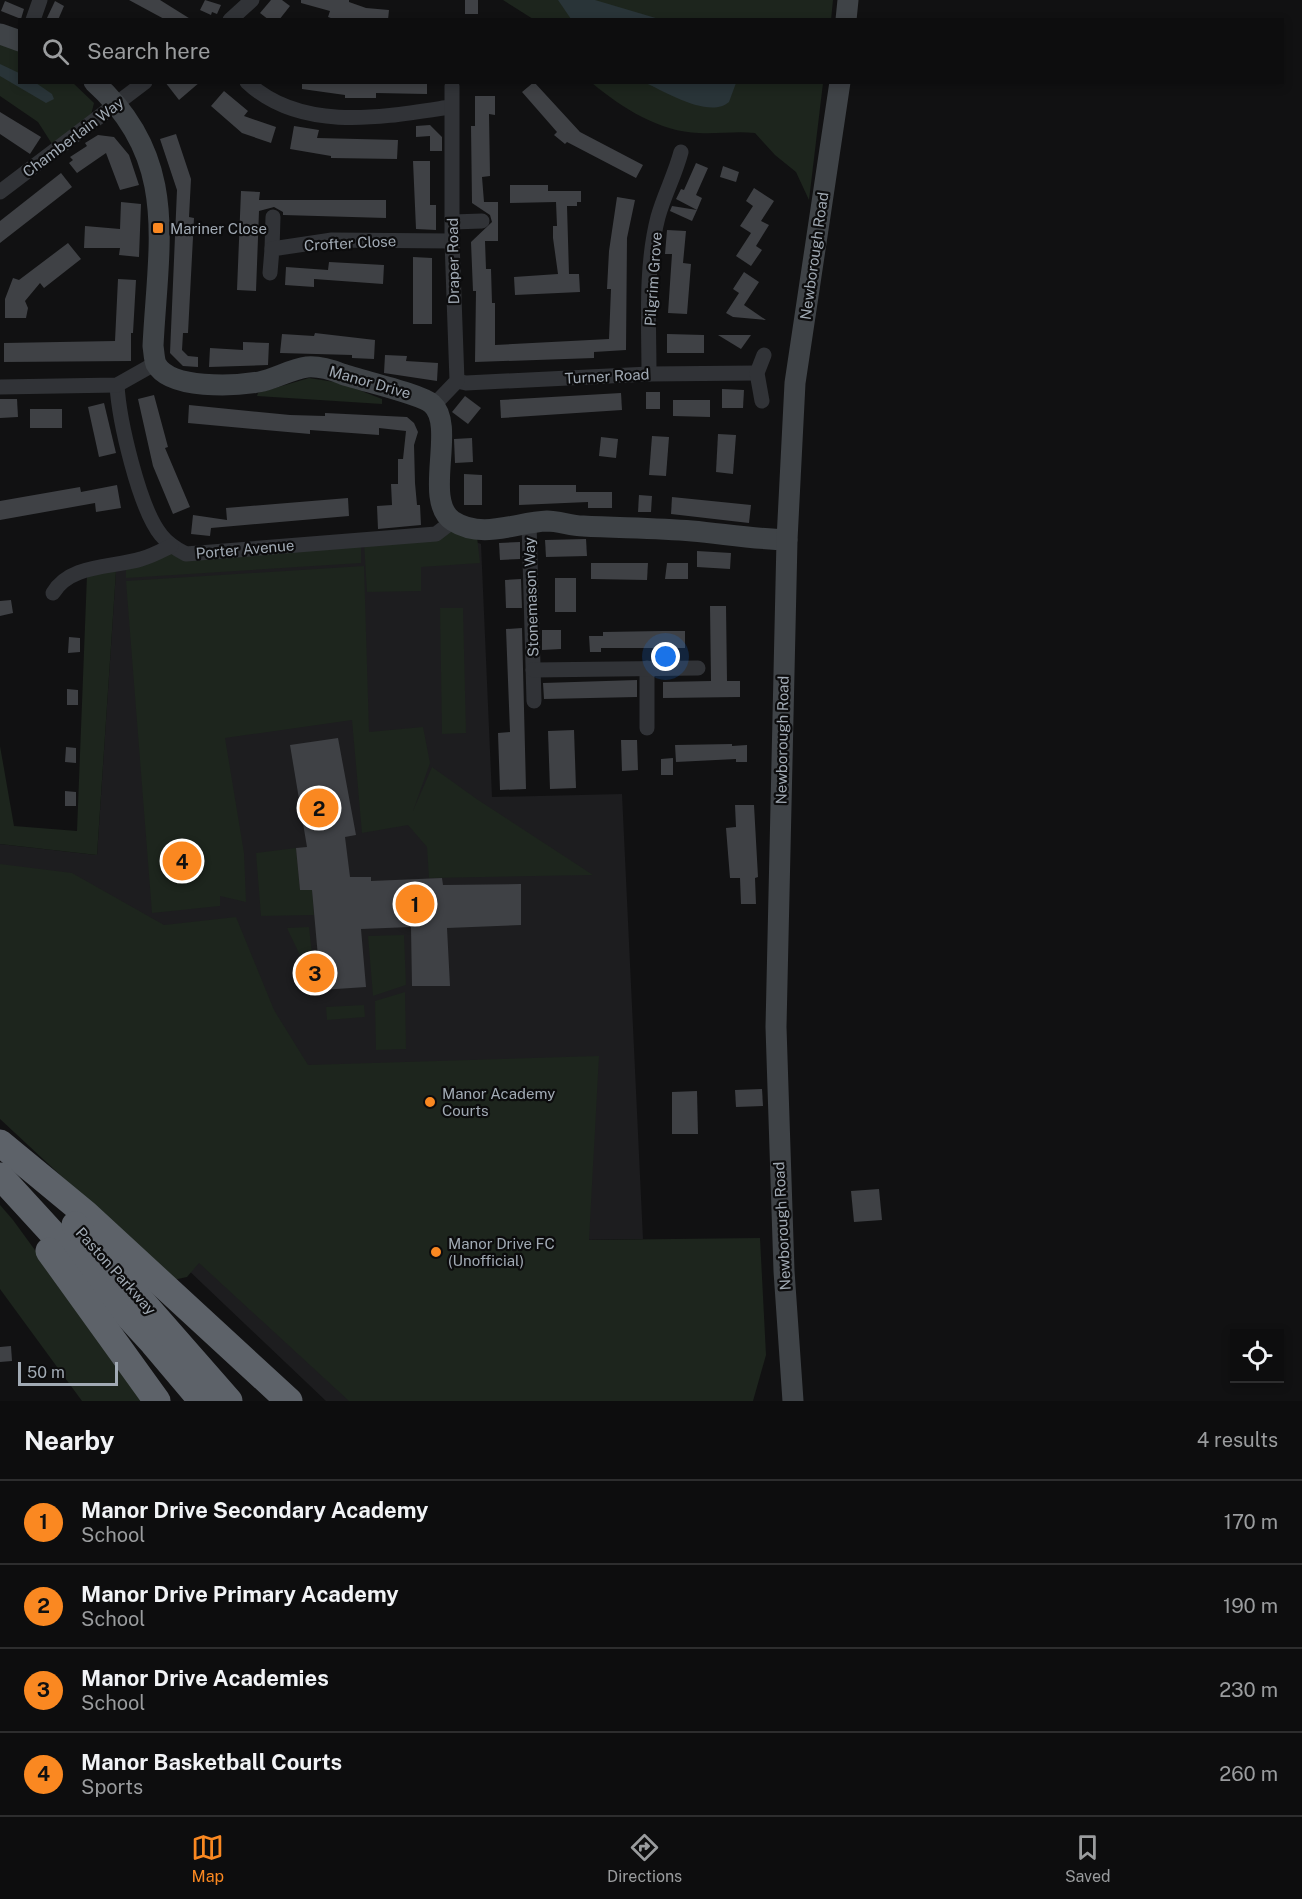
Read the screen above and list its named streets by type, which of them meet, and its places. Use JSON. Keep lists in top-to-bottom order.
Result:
{
  "streets": {
    "highway": ["Paston Parkway"],
    "street": [
      "Chamberlain Way",
      "Crofter Close",
      "Newborough Road",
      "Draper Road",
      "Pilgrim Grove",
      "Turner Road",
      "Manor Drive",
      "Porter Avenue",
      "Stonemason Way"
    ]
  },
  "crossings": [
    ["Crofter Close", "Draper Road"],
    ["Draper Road", "Turner Road"],
    ["Pilgrim Grove", "Turner Road"]
  ],
  "places": {
    "transit": ["Mariner Close"],
    "other": ["Manor Academy Courts", "Manor Drive FC (Unofficial)"]
  },
  "scale_bar": "50 m",
  "page": {
    "search": "Search here",
    "pins": [
      "2",
      "4",
      "1",
      "3"
    ],
    "scale": "50 m",
    "heading": ["Nearby", "4 results"],
    "list": [
      {
        "mark": "1",
        "name": "Manor Drive Secondary Academy",
        "note": "School",
        "value": "170 m"
      },
      {
        "mark": "2",
        "name": "Manor Drive Primary Academy",
        "note": "School",
        "value": "190 m"
      },
      {
        "mark": "3",
        "name": "Manor Drive Academies",
        "note": "School",
        "value": "230 m"
      },
      {
        "mark": "4",
        "name": "Manor Basketball Courts",
        "note": "Sports",
        "value": "260 m"
      }
    ],
    "nav": ["Map", "Directions", "Saved"]
  }
}
